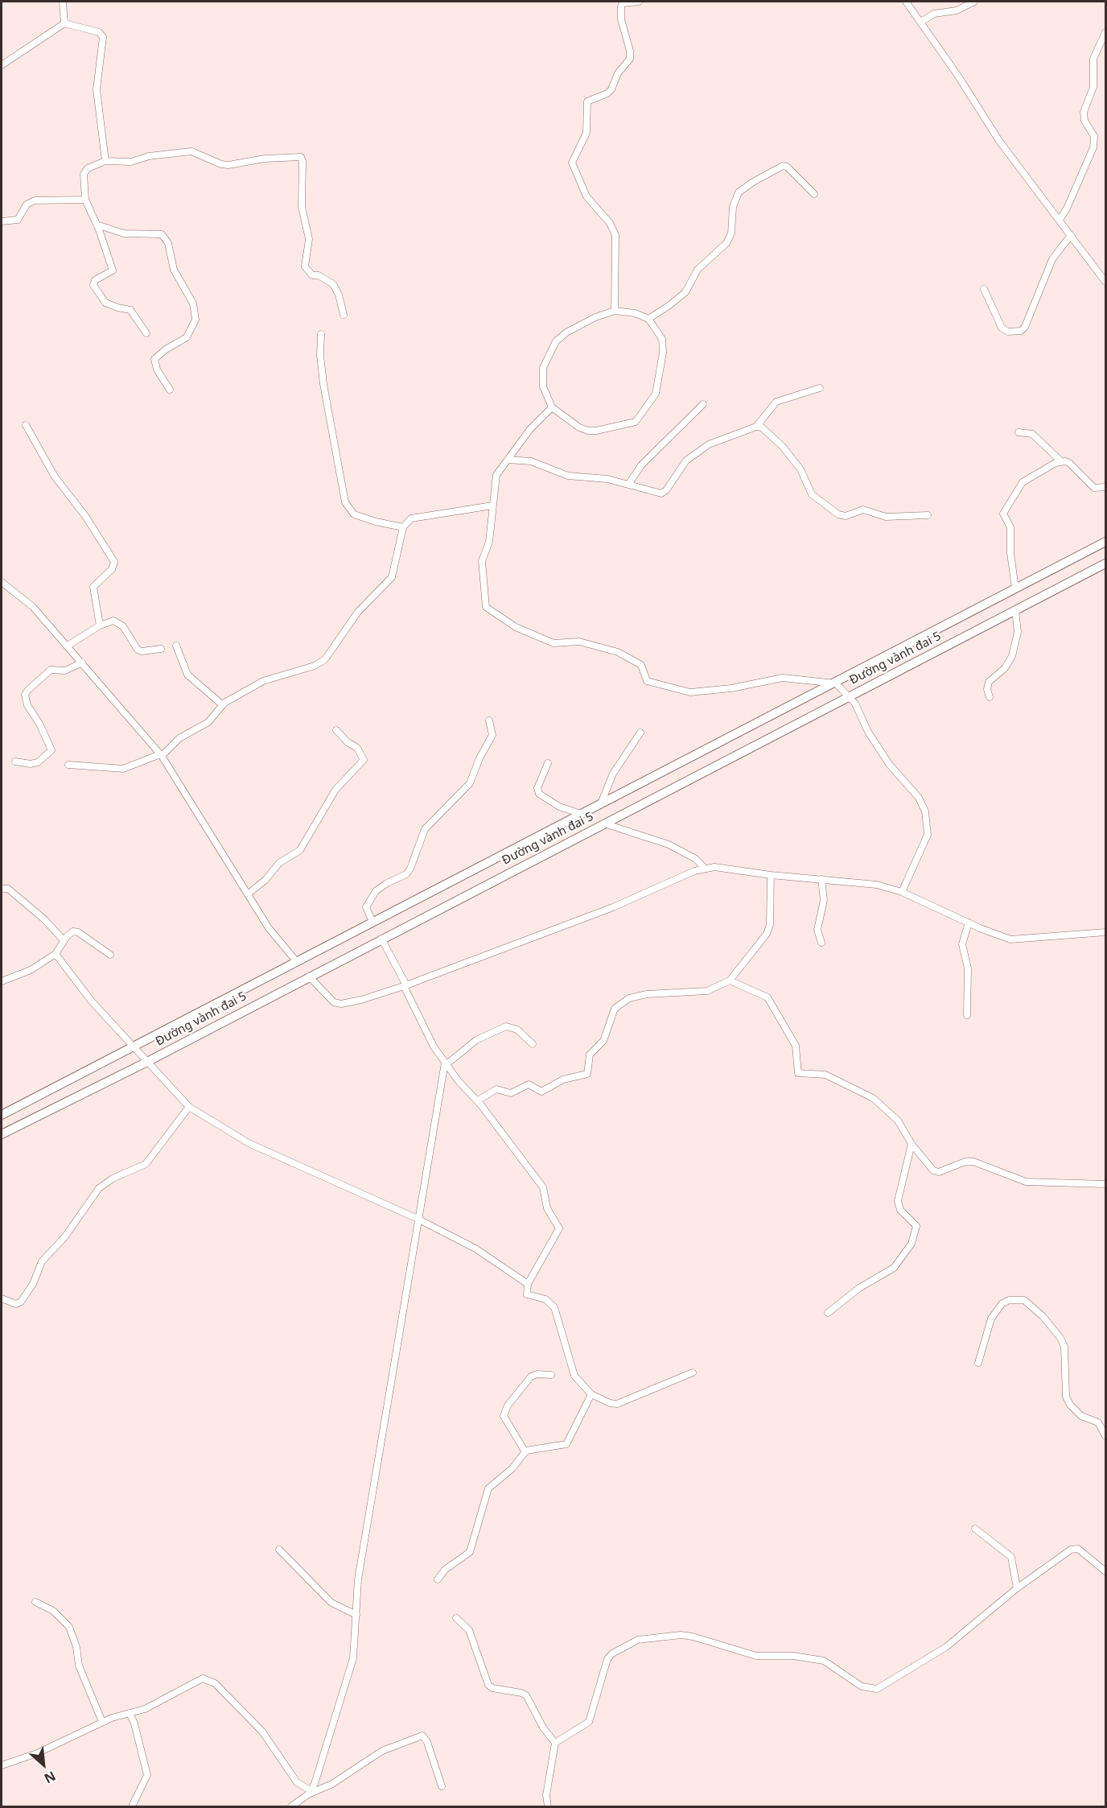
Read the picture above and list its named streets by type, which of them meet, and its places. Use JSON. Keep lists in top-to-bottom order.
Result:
{
  "streets": {
    "main road": ["Đường vành đai 5"]
  },
  "north": "bottom right"
}
